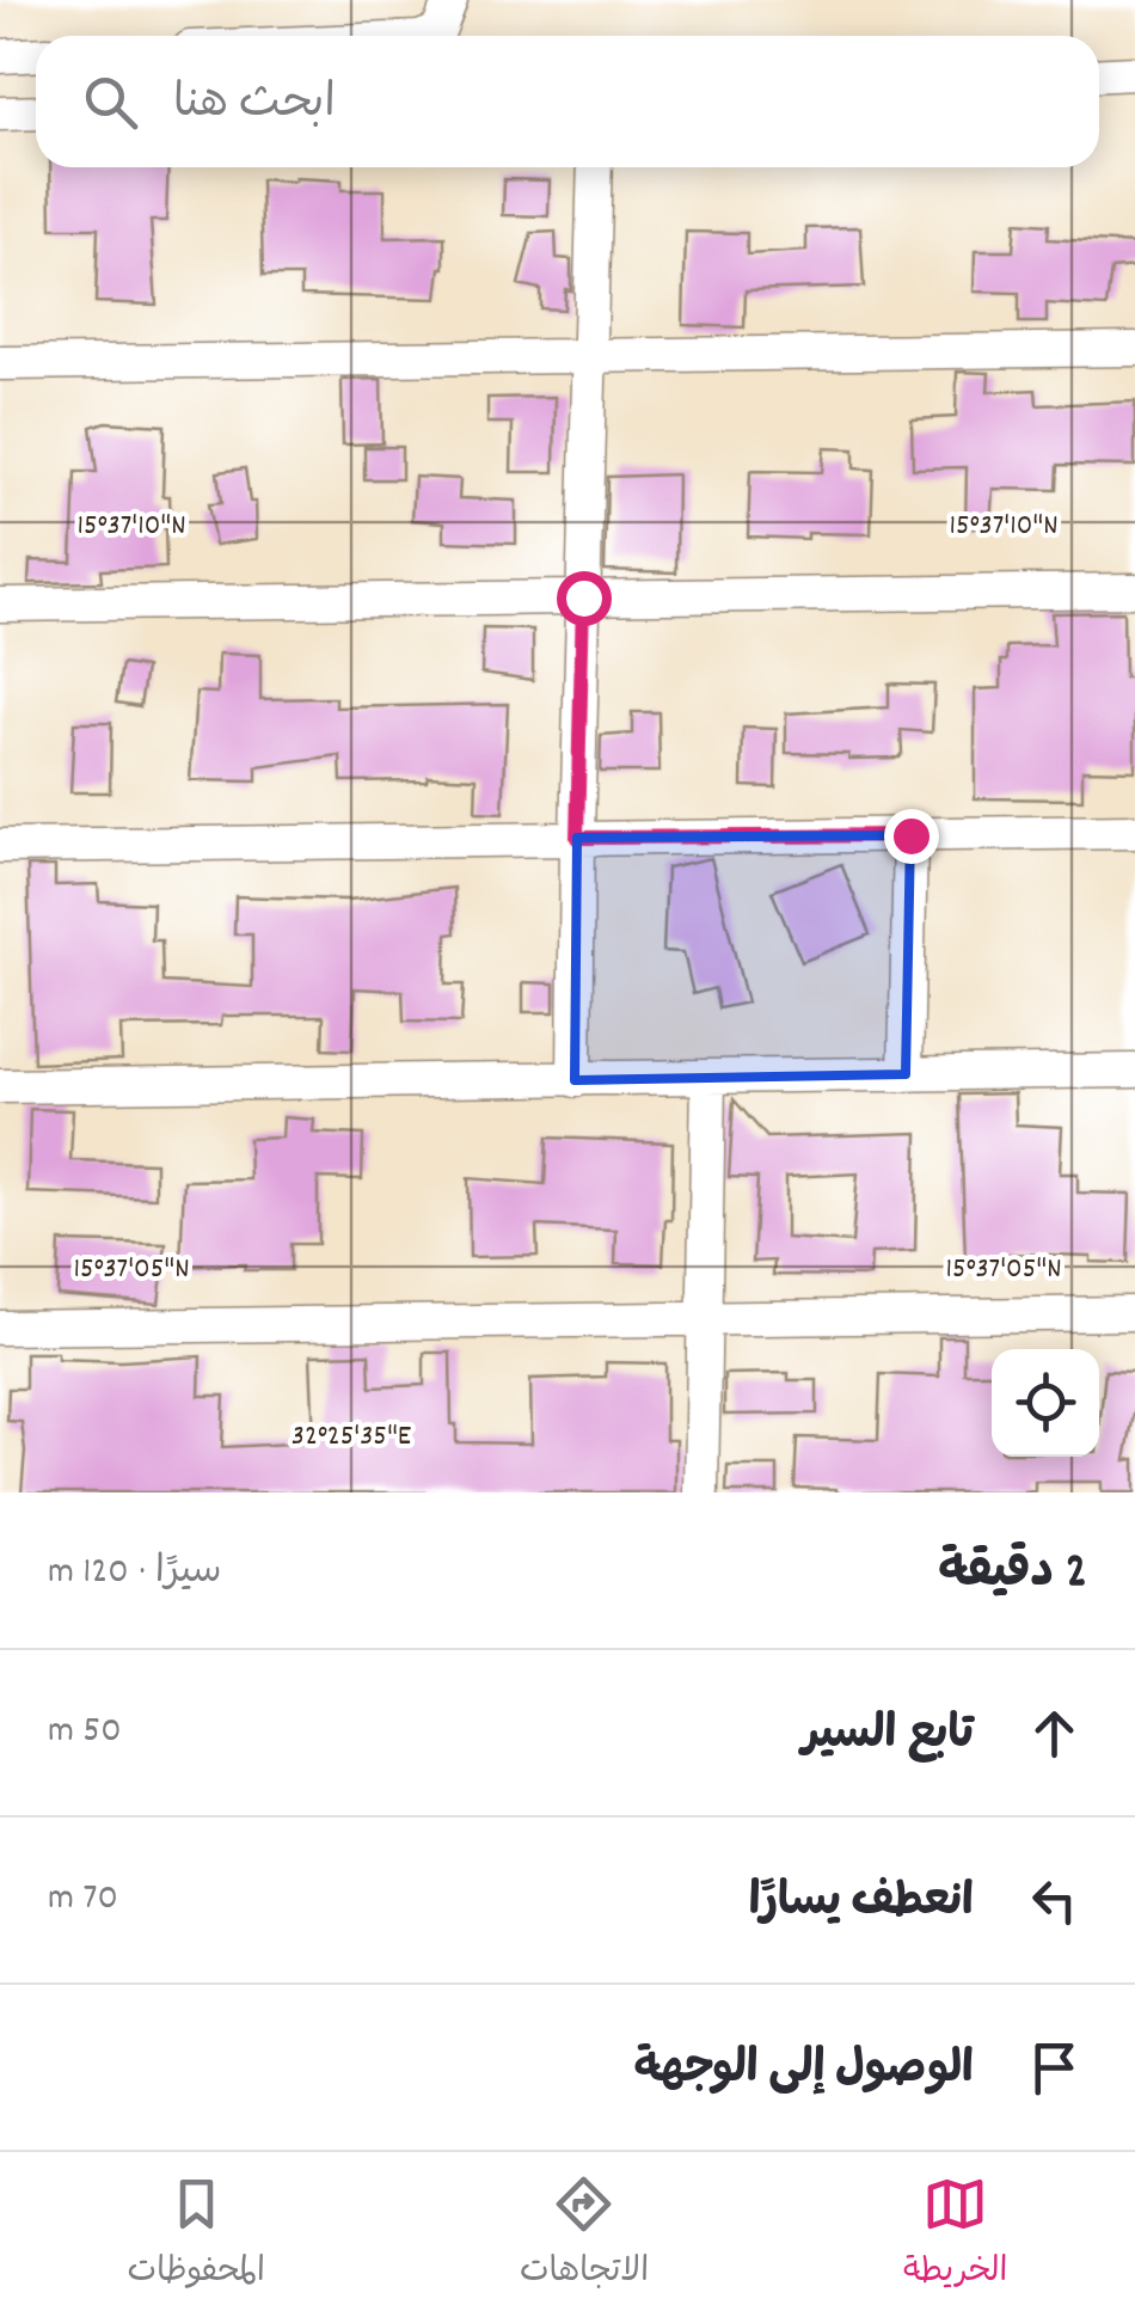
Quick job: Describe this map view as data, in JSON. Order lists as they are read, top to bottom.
{
  "page": {
    "search": "ابحث هنا",
    "heading": ["2 دقيقة", "سيرًا · 120 m"],
    "list": [
      ["تابع السير", "50 m"],
      ["انعطف يسارًا", "70 m"],
      "الوصول إلى الوجهة"
    ],
    "nav": ["الخريطة", "الاتجاهات", "المحفوظات"]
  },
  "coordinates": ["15°37'10\"N", "15°37'05\"N", "32°25'35\"E"]
}
